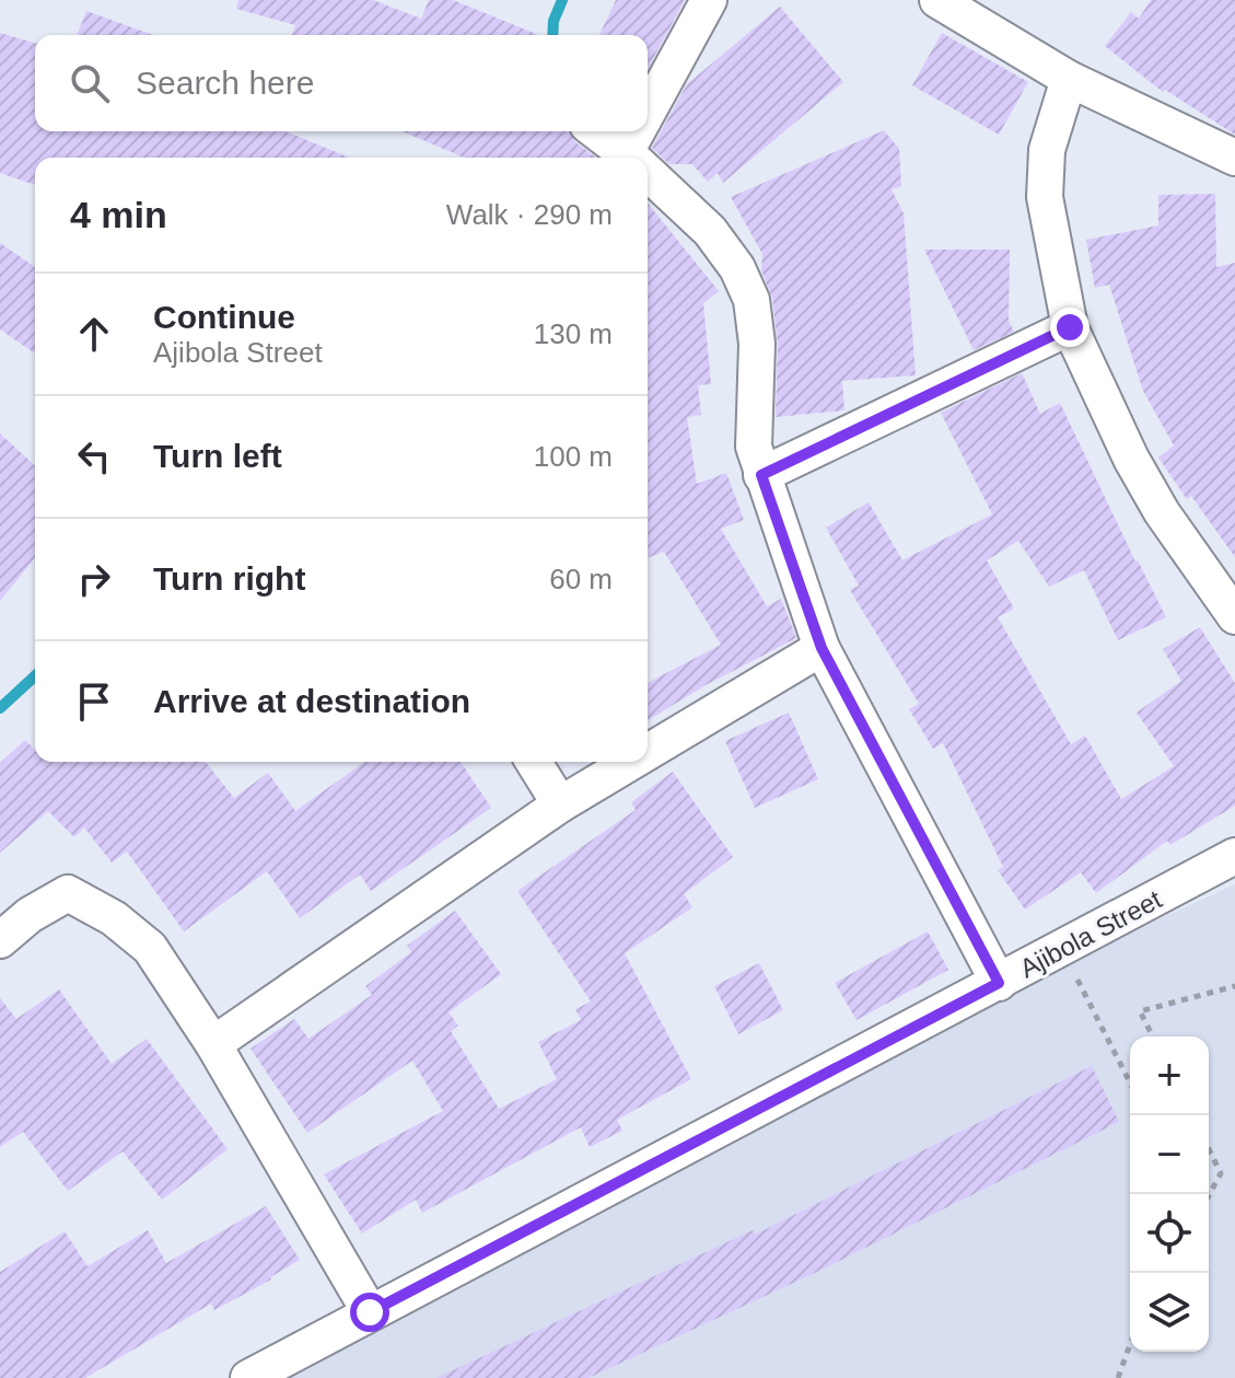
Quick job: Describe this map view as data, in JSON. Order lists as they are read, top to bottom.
{
  "streets": {
    "street": ["Ajibola Street"]
  },
  "page": {
    "search": "Search here",
    "heading": ["4 min", "Walk · 290 m"],
    "list": [
      ["Continue", "Ajibola Street", "130 m"],
      ["Turn left", "100 m"],
      ["Turn right", "60 m"],
      "Arrive at destination"
    ],
    "map_buttons": ["+", "−"]
  }
}
